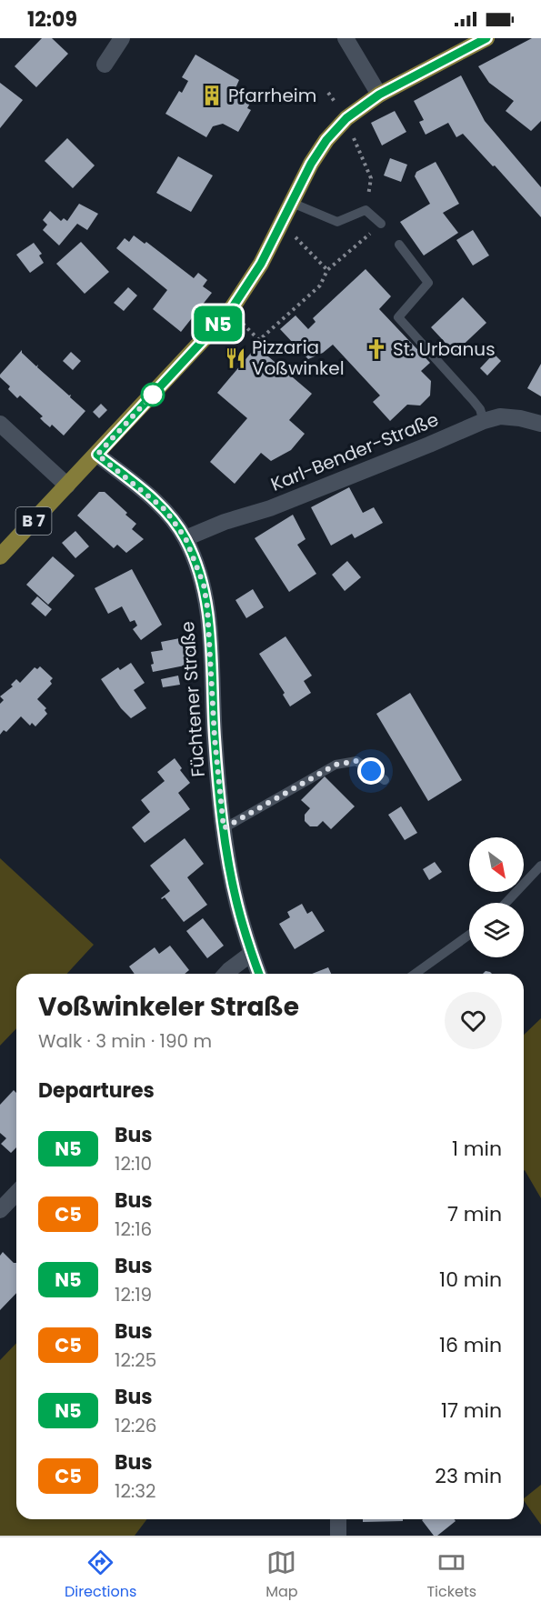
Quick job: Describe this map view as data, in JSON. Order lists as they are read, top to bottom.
{
  "streets": {
    "main road": ["B 7"],
    "street": ["Karl-Bender-Straße", "Füchtener Straße"]
  },
  "crossings": [
    ["Karl-Bender-Straße", "Füchtener Straße"],
    ["B 7", "Füchtener Straße"]
  ],
  "places": {
    "building": ["Pfarrheim"],
    "church": ["St. Urbanus"],
    "restaurant": ["Pizzaria Voßwinkel"]
  },
  "lines": ["bus line N5"],
  "north": "bottom right",
  "page": {
    "status": "12:09",
    "on_map": "N5",
    "heading": [
      ["Voßwinkeler Straße", "Walk · 3 min · 190 m"],
      "Departures"
    ],
    "list": [
      {
        "mark": "N5",
        "name": "Bus",
        "note": "12:10",
        "value": "1 min"
      },
      {
        "mark": "C5",
        "name": "Bus",
        "note": "12:16",
        "value": "7 min"
      },
      {
        "mark": "N5",
        "name": "Bus",
        "note": "12:19",
        "value": "10 min"
      },
      {
        "mark": "C5",
        "name": "Bus",
        "note": "12:25",
        "value": "16 min"
      },
      {
        "mark": "N5",
        "name": "Bus",
        "note": "12:26",
        "value": "17 min"
      },
      {
        "mark": "C5",
        "name": "Bus",
        "note": "12:32",
        "value": "23 min"
      }
    ],
    "tabs": ["Directions", "Map", "Tickets"]
  }
}
